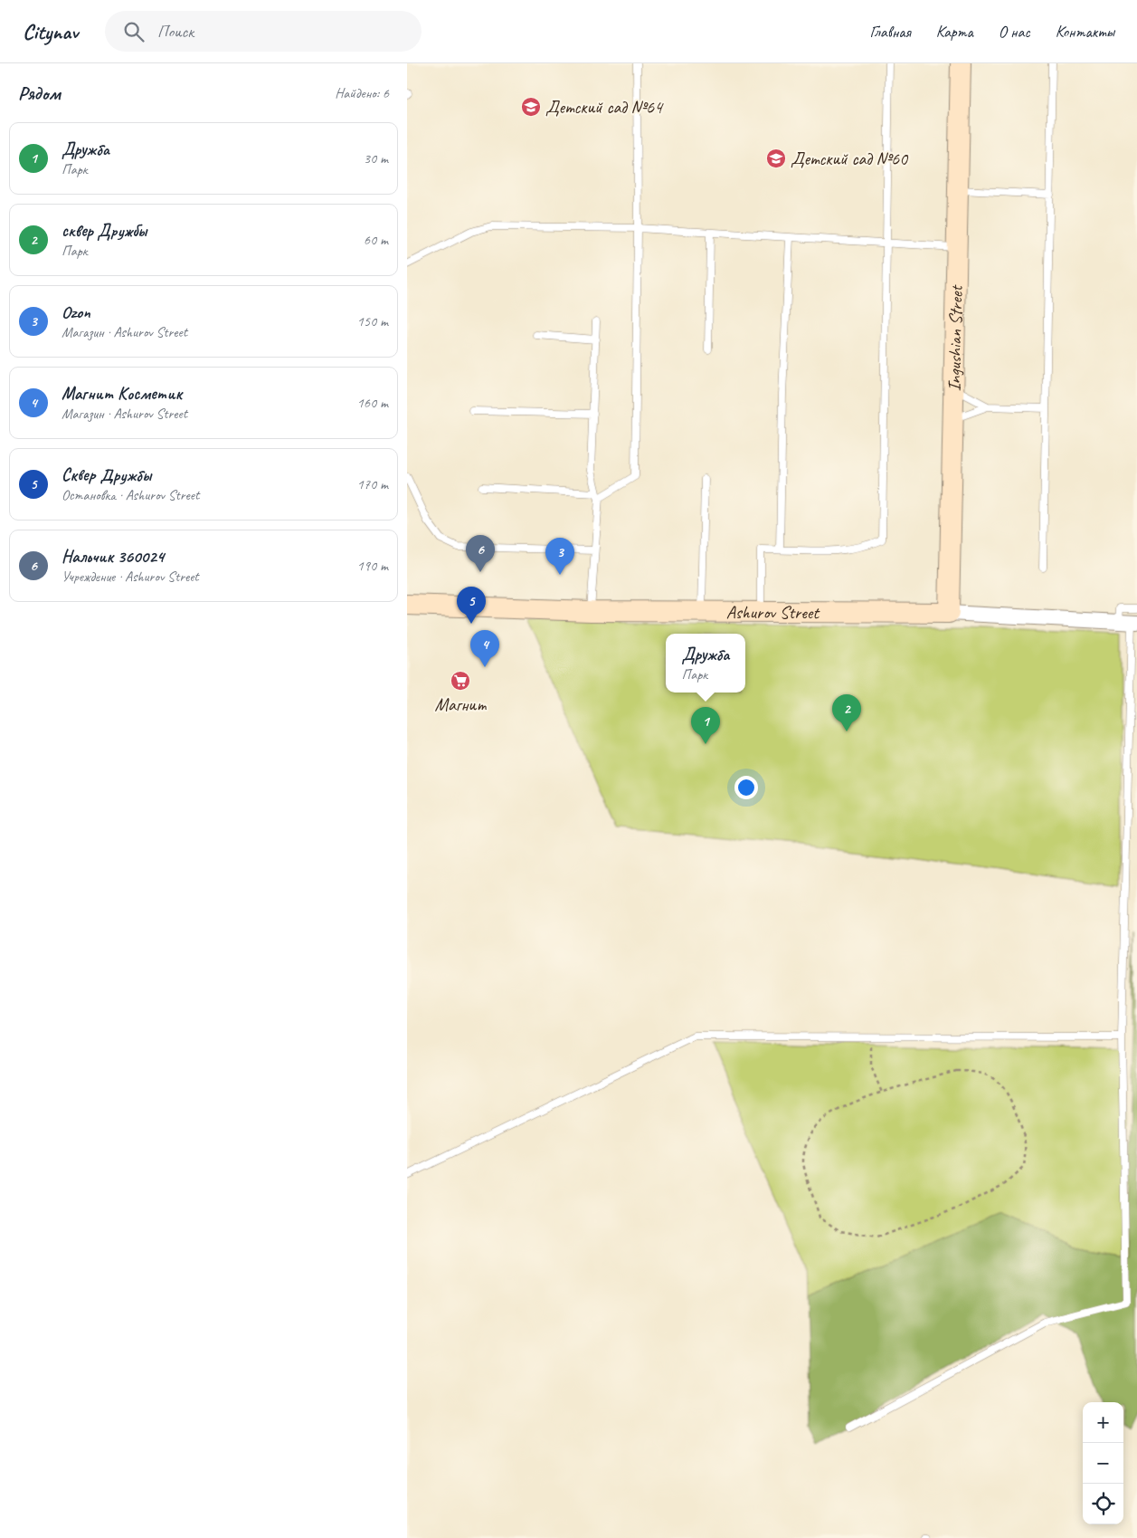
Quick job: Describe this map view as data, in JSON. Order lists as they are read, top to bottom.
{
  "streets": {
    "street": ["Ingushian Street", "Ashurov Street"]
  },
  "crossings": [
    ["Ingushian Street", "Ashurov Street"]
  ],
  "places": {
    "school or university": ["Детский сад №64", "Детский сад №60"],
    "supermarket": ["Магнит"]
  },
  "page": {
    "header": "Citynav",
    "search": "Поиск",
    "nav": [
      "Главная",
      "Карта",
      "О нас",
      "Контакты"
    ],
    "heading": ["Рядом", "Найдено: 6"],
    "list": [
      {
        "mark": "1",
        "name": "Дружба",
        "note": "Парк",
        "value": "30 m"
      },
      {
        "mark": "2",
        "name": "сквер Дружбы",
        "note": "Парк",
        "value": "60 m"
      },
      {
        "mark": "3",
        "name": "Ozon",
        "note": "Магазин · Ashurov Street",
        "value": "150 m"
      },
      {
        "mark": "4",
        "name": "Магнит Косметик",
        "note": "Магазин · Ashurov Street",
        "value": "160 m"
      },
      {
        "mark": "5",
        "name": "Сквер Дружбы",
        "note": "Остановка · Ashurov Street",
        "value": "170 m"
      },
      {
        "mark": "6",
        "name": "Нальчик 360024",
        "note": "Учреждение · Ashurov Street",
        "value": "190 m"
      }
    ],
    "pins": [
      "6",
      "3",
      "5",
      "4",
      "2",
      "1"
    ],
    "popup": ["Дружба", "Парк"],
    "map_buttons": ["+", "−"]
  }
}
